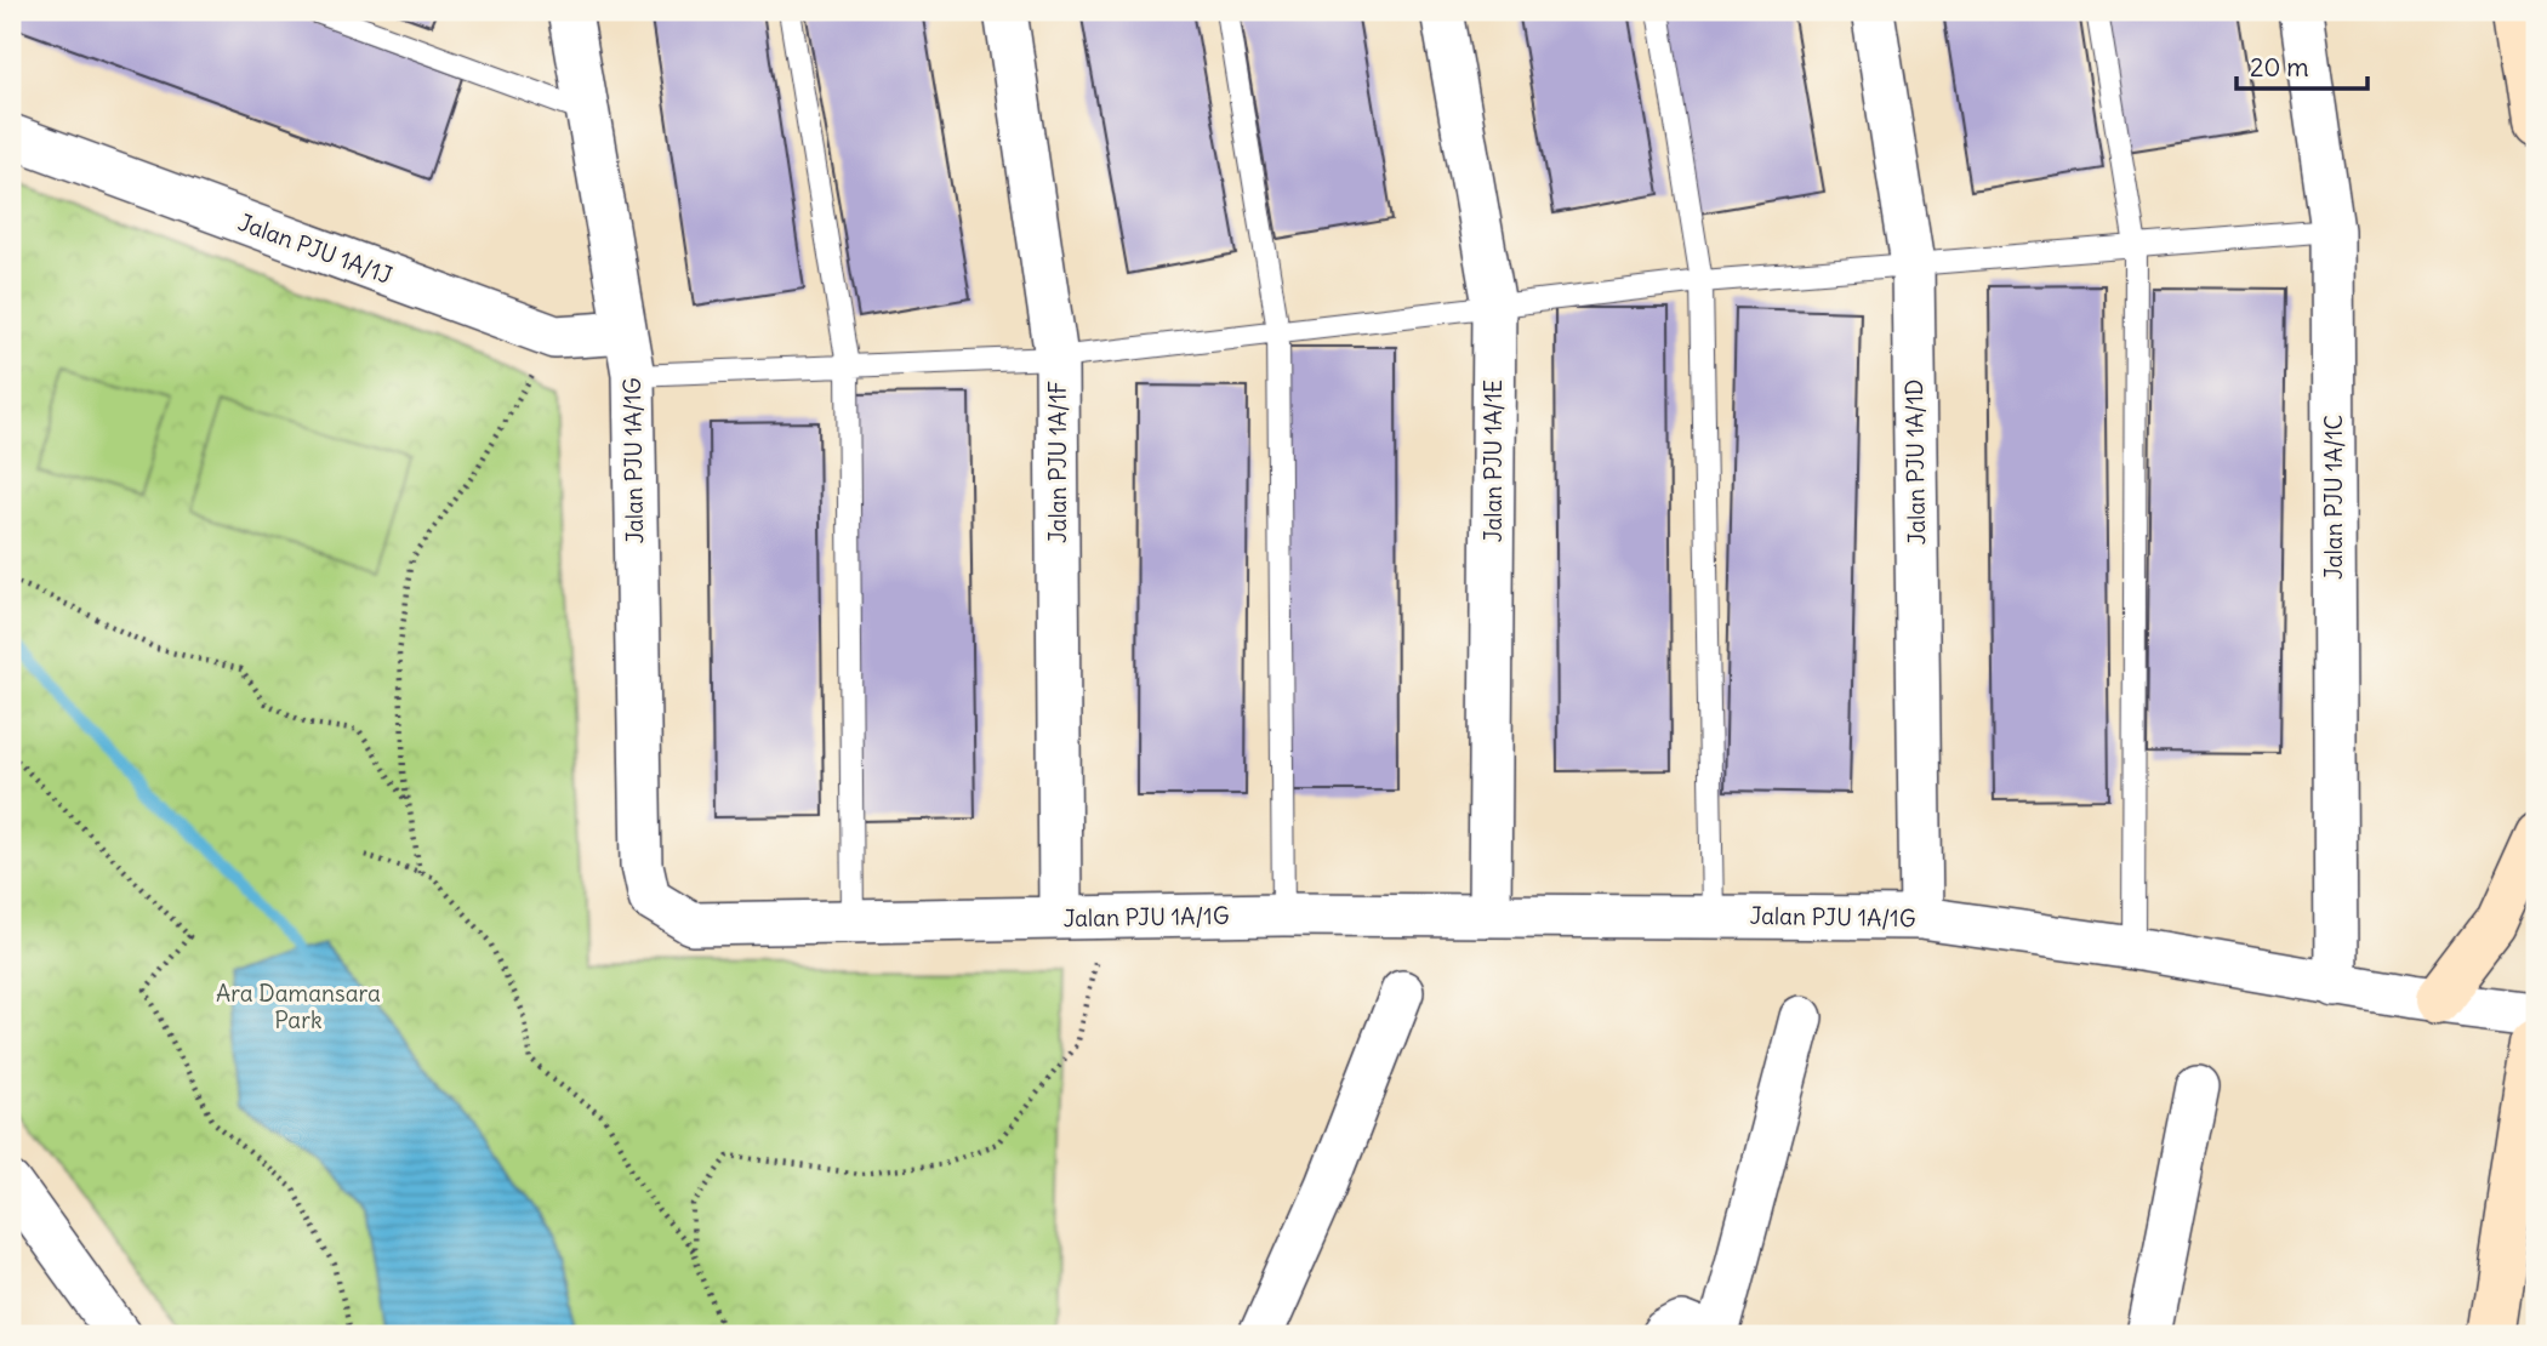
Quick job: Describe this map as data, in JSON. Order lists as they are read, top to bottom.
{
  "streets": {
    "street": [
      "Jalan PJU 1A/1J",
      "Jalan PJU 1A/1G",
      "Jalan PJU 1A/1E",
      "Jalan PJU 1A/1F",
      "Jalan PJU 1A/1D",
      "Jalan PJU 1A/1C"
    ]
  },
  "crossings": [
    ["Jalan PJU 1A/1J", "Jalan PJU 1A/1G"],
    ["Jalan PJU 1A/1G", "Jalan PJU 1A/1E"],
    ["Jalan PJU 1A/1G", "Jalan PJU 1A/1F"],
    ["Jalan PJU 1A/1G", "Jalan PJU 1A/1D"],
    ["Jalan PJU 1A/1G", "Jalan PJU 1A/1C"]
  ],
  "parks": ["Ara Damansara Park"],
  "scale_bar": "20 m"
}
